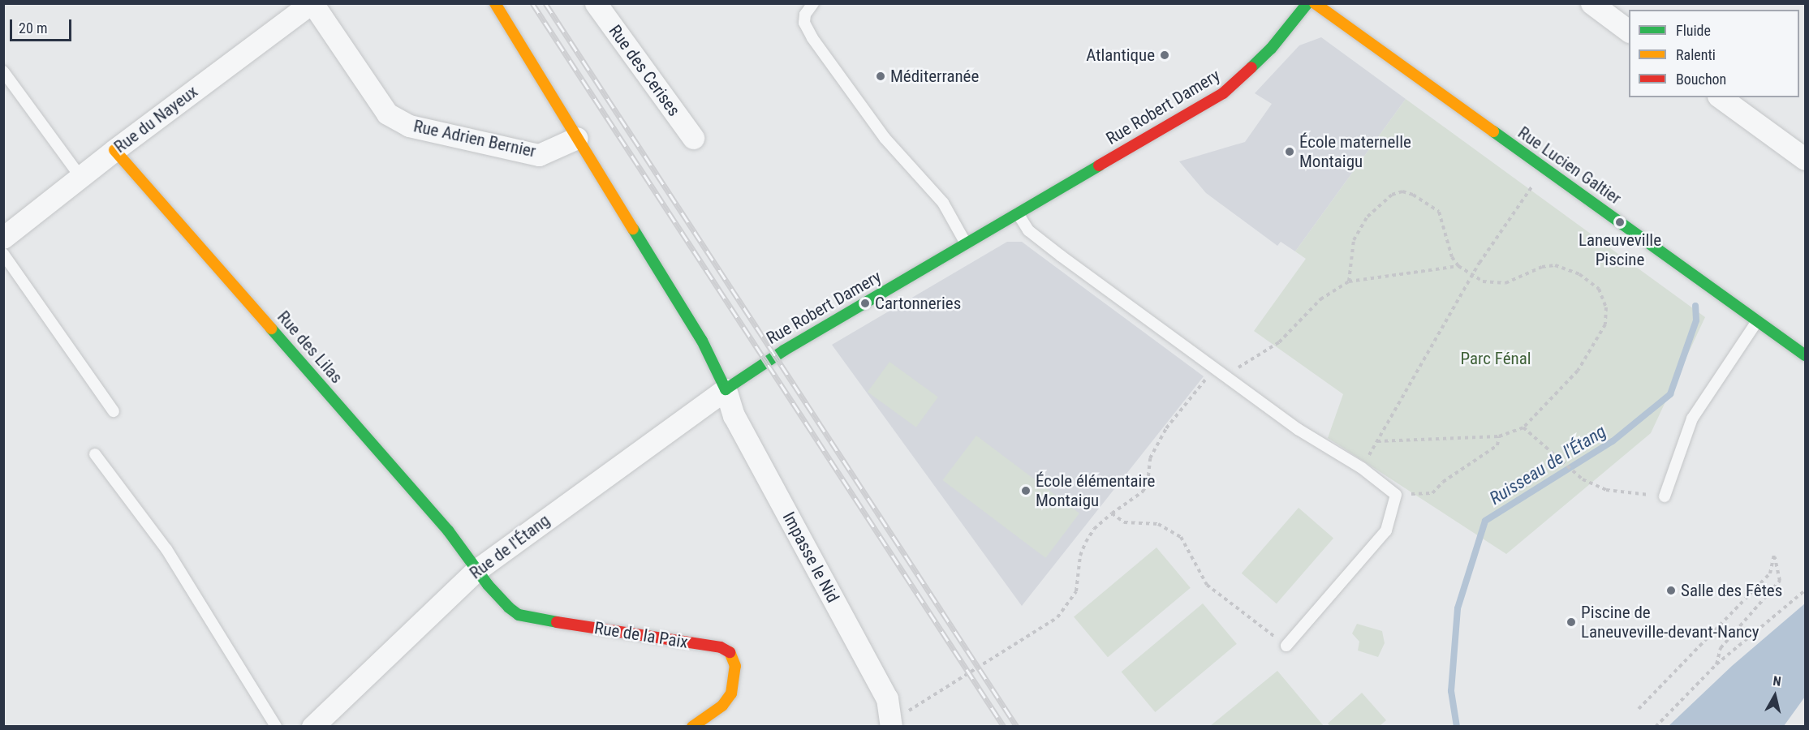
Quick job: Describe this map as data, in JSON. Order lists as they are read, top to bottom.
{
  "streets": {
    "street": [
      "Rue des Cerises",
      "Rue Robert Damery",
      "Rue du Nayeux",
      "Rue Adrien Bernier",
      "Rue Lucien Galtier",
      "Rue des Lilas",
      "Rue de l'Étang",
      "Impasse le Nid",
      "Rue de la Paix"
    ]
  },
  "crossings": [
    ["Rue Robert Damery", "Rue de l'Étang"],
    ["Rue Robert Damery", "Impasse le Nid"],
    ["Rue du Nayeux", "Rue Adrien Bernier"],
    ["Rue du Nayeux", "Rue des Lilas"],
    ["Rue des Lilas", "Rue de l'Étang"],
    ["Rue des Lilas", "Rue de la Paix"],
    ["Rue de l'Étang", "Impasse le Nid"],
    ["Rue de l'Étang", "Rue de la Paix"]
  ],
  "water": ["Ruisseau de l'Étang"],
  "parks": ["Parc Fénal"],
  "places": [
    "Atlantique",
    "Méditerranée",
    "École maternelle Montaigu",
    "Laneuveville Piscine",
    "Cartonneries",
    "École élémentaire Montaigu",
    "Salle des Fêtes",
    "Piscine de Laneuveville-devant-Nancy"
  ],
  "legend": ["Fluide", "Ralenti", "Bouchon"],
  "scale_bar": "20 m",
  "north": "top"
}
